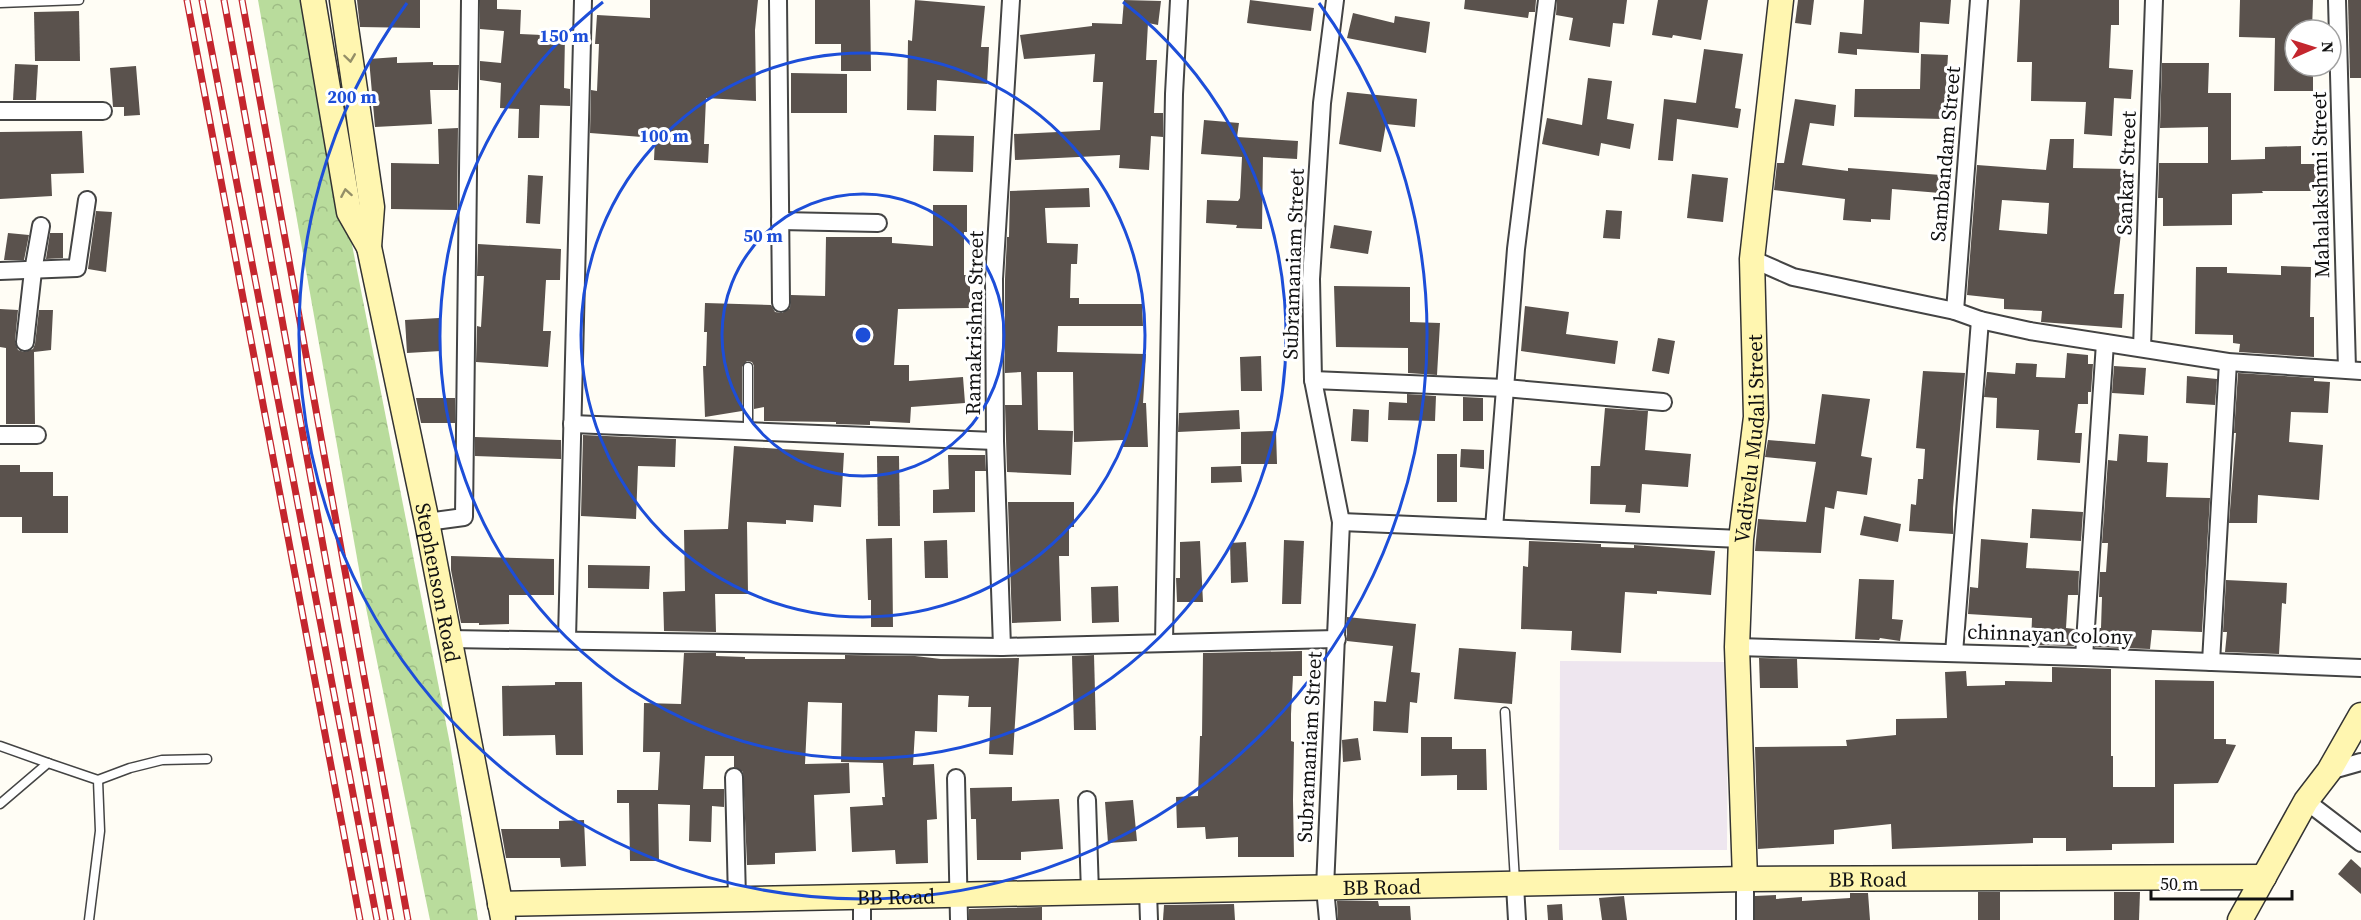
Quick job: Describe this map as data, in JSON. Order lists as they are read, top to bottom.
{
  "streets": {
    "street": [
      "Sambandam Street",
      "Sankar Street",
      "Mahalakshmi Street",
      "Subramaniam Street",
      "Ramakrishna Street",
      "Vadivelu Mudali Street",
      "Stephenson Road",
      "chinnayan colony",
      "BB Road"
    ]
  },
  "crossings": [
    ["Subramaniam Street", "BB Road"],
    ["Vadivelu Mudali Street", "chinnayan colony"],
    ["Vadivelu Mudali Street", "BB Road"],
    ["Stephenson Road", "BB Road"]
  ],
  "scale_bar": "50 m",
  "north": "right",
  "rings": [
    "150 m",
    "200 m",
    "100 m",
    "50 m"
  ]
}
